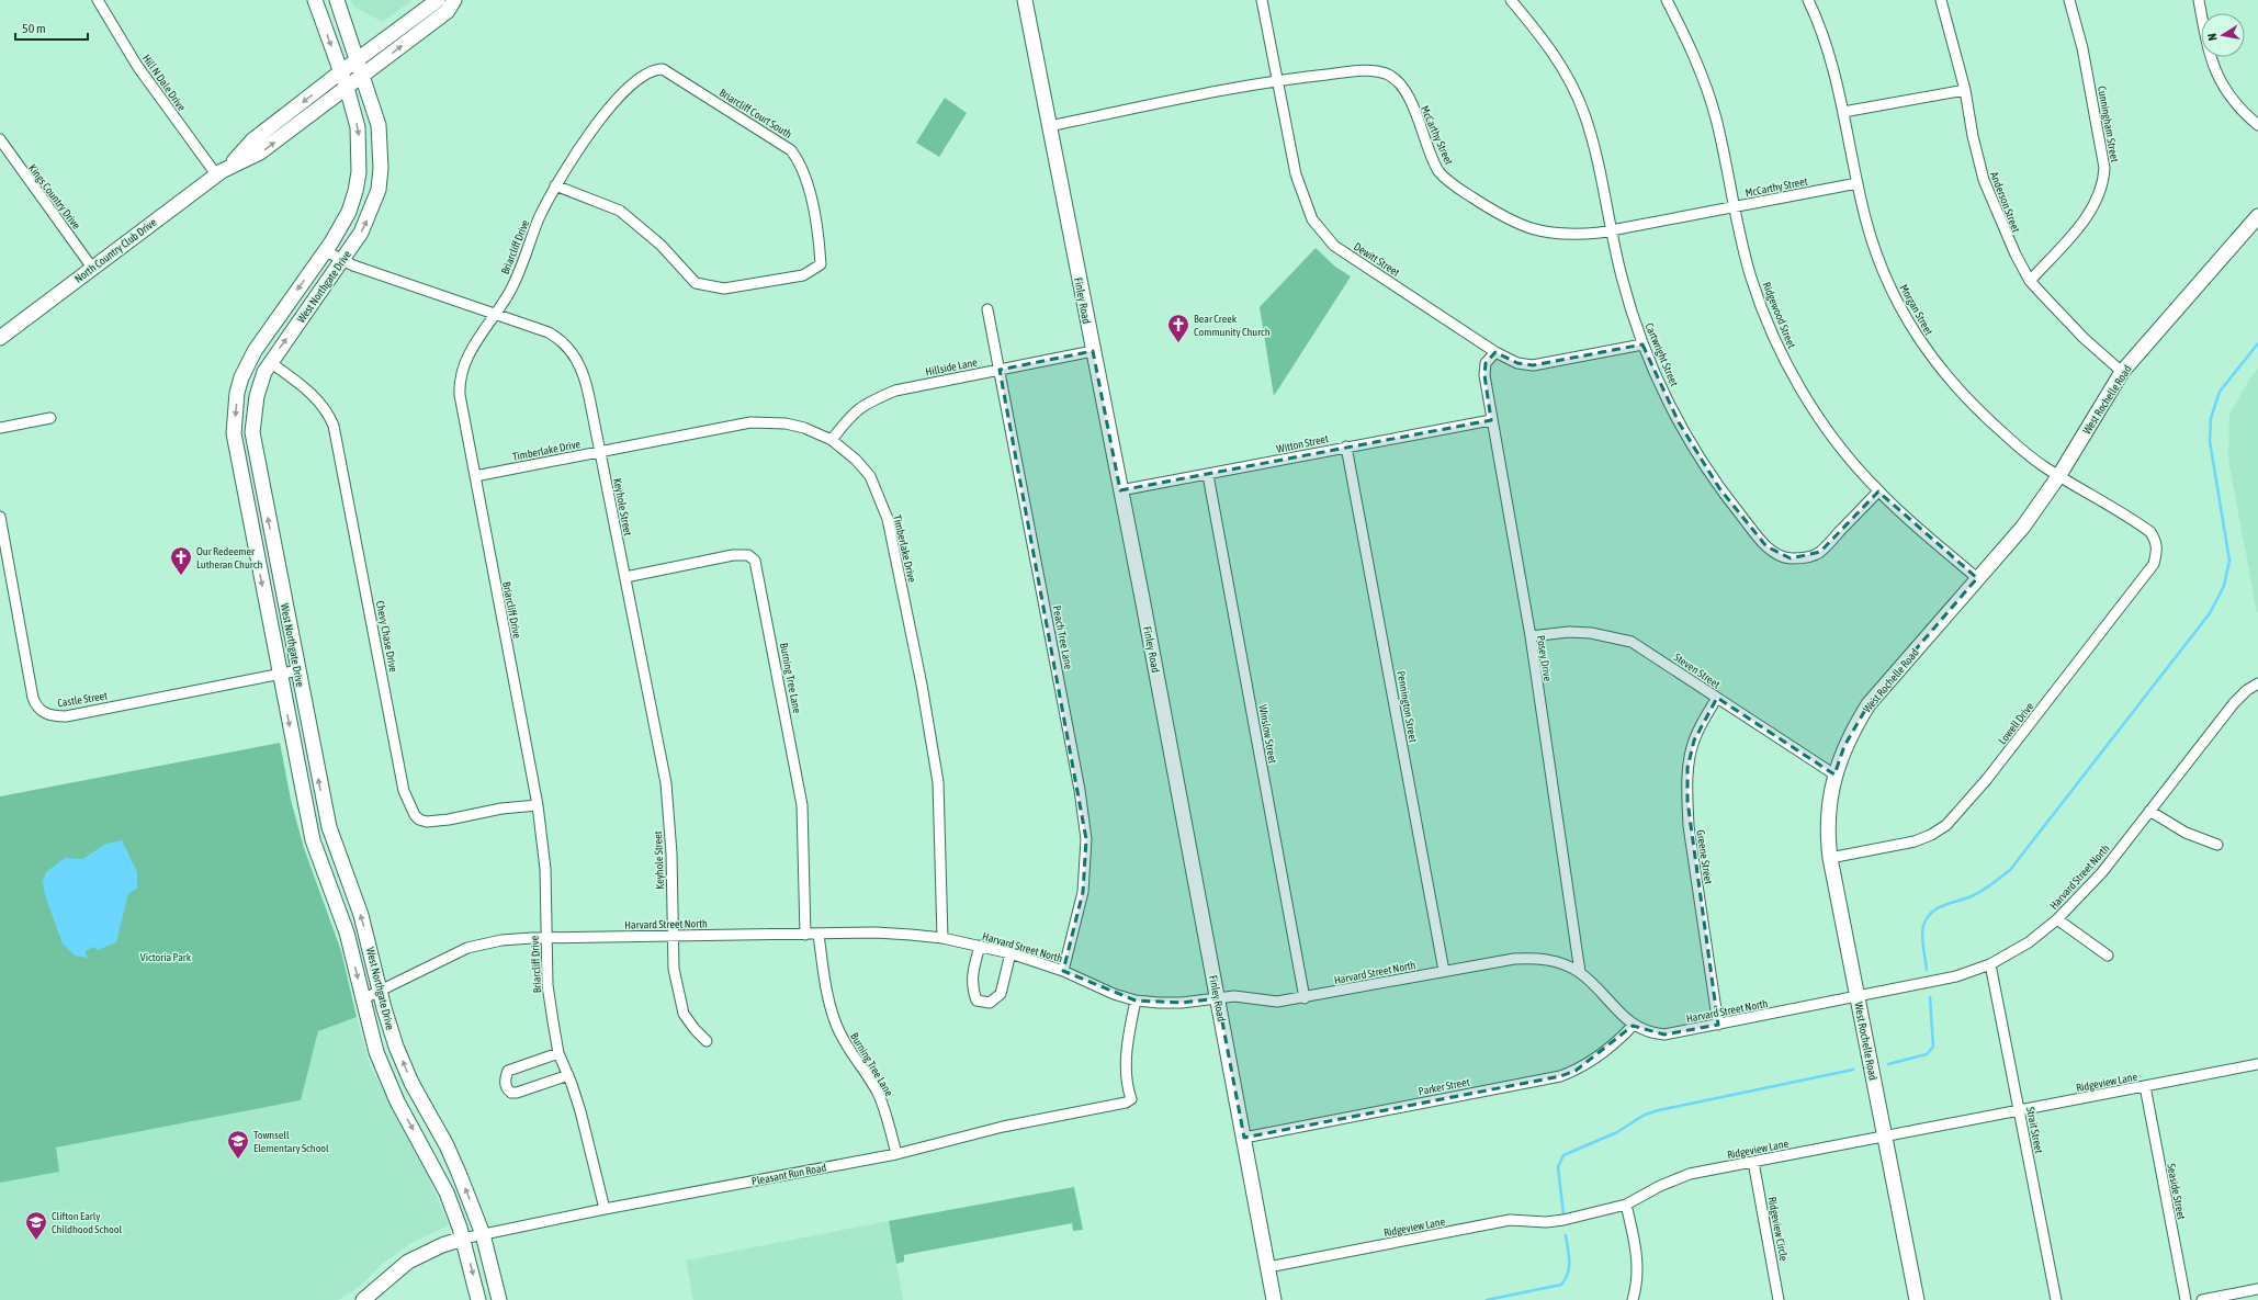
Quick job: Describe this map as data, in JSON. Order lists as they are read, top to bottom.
{
  "streets": {
    "street": [
      "Hill N Dale Drive",
      "Briarcliff Court South",
      "Cunningham Street",
      "McCarthy Street",
      "Kings Country Drive",
      "Anderson Street",
      "Briarcliff Drive",
      "North Country Club Drive",
      "Dewitt Street",
      "West Northgate Drive",
      "Finley Road",
      "Morgan Street",
      "Ridgewood Street",
      "Cartwright Street",
      "Hillside Lane",
      "West Rochelle Road",
      "Witton Street",
      "Timberlake Drive",
      "Keyhole Street",
      "Chevy Chase Drive",
      "Peach Tree Lane",
      "Posey Drive",
      "Steven Street",
      "Burning Tree Lane",
      "Castle Street",
      "Pennington Street",
      "Lowell Drive",
      "Winslow Street",
      "Greene Street",
      "Harvard Street North",
      "Ridgeview Lane",
      "Parker Street",
      "Strait Street",
      "Pleasant Run Road",
      "Seaside Street",
      "Ridgeview Circle"
    ]
  },
  "crossings": [
    ["Hill N Dale Drive", "North Country Club Drive"],
    ["Briarcliff Court South", "Briarcliff Drive"],
    ["Cunningham Street", "Anderson Street"],
    ["McCarthy Street", "Dewitt Street"],
    ["McCarthy Street", "Finley Road"],
    ["McCarthy Street", "Morgan Street"],
    ["McCarthy Street", "Ridgewood Street"],
    ["McCarthy Street", "Cartwright Street"],
    ["Kings Country Drive", "North Country Club Drive"],
    ["Anderson Street", "West Rochelle Road"],
    ["Briarcliff Drive", "Timberlake Drive"],
    ["Briarcliff Drive", "Keyhole Street"],
    ["Briarcliff Drive", "Chevy Chase Drive"],
    ["Briarcliff Drive", "Harvard Street North"],
    ["Briarcliff Drive", "Pleasant Run Road"],
    ["North Country Club Drive", "West Northgate Drive"],
    ["Dewitt Street", "Cartwright Street"],
    ["Dewitt Street", "Posey Drive"],
    ["West Northgate Drive", "Keyhole Street"],
    ["West Northgate Drive", "Chevy Chase Drive"],
    ["West Northgate Drive", "Castle Street"],
    ["West Northgate Drive", "Harvard Street North"],
    ["West Northgate Drive", "Pleasant Run Road"],
    ["Finley Road", "Hillside Lane"],
    ["Finley Road", "Witton Street"],
    ["Finley Road", "Harvard Street North"],
    ["Finley Road", "Ridgeview Lane"],
    ["Finley Road", "Parker Street"],
    ["Morgan Street", "West Rochelle Road"],
    ["Morgan Street", "Lowell Drive"],
    ["Ridgewood Street", "Cartwright Street"],
    ["Ridgewood Street", "West Rochelle Road"],
    ["Hillside Lane", "Timberlake Drive"],
    ["Hillside Lane", "Peach Tree Lane"],
    ["West Rochelle Road", "Steven Street"],
    ["West Rochelle Road", "Lowell Drive"],
    ["West Rochelle Road", "Harvard Street North"],
    ["West Rochelle Road", "Ridgeview Lane"],
    ["Witton Street", "Posey Drive"],
    ["Witton Street", "Pennington Street"],
    ["Witton Street", "Winslow Street"],
    ["Timberlake Drive", "Keyhole Street"],
    ["Timberlake Drive", "Harvard Street North"],
    ["Keyhole Street", "Burning Tree Lane"],
    ["Keyhole Street", "Harvard Street North"],
    ["Peach Tree Lane", "Harvard Street North"],
    ["Posey Drive", "Steven Street"],
    ["Posey Drive", "Harvard Street North"],
    ["Steven Street", "Greene Street"],
    ["Burning Tree Lane", "Harvard Street North"],
    ["Burning Tree Lane", "Pleasant Run Road"],
    ["Pennington Street", "Harvard Street North"],
    ["Winslow Street", "Harvard Street North"],
    ["Greene Street", "Harvard Street North"],
    ["Harvard Street North", "Parker Street"],
    ["Harvard Street North", "Strait Street"],
    ["Harvard Street North", "Pleasant Run Road"],
    ["Ridgeview Lane", "Strait Street"],
    ["Ridgeview Lane", "Seaside Street"],
    ["Ridgeview Lane", "Ridgeview Circle"]
  ],
  "parks": ["Victoria Park"],
  "places": {
    "church": ["Bear Creek Community Church", "Our Redeemer Lutheran Church"],
    "school or university": ["Townsell Elementary School", "Clifton Early Childhood School"]
  },
  "scale_bar": "50 m",
  "north": "left"
}
